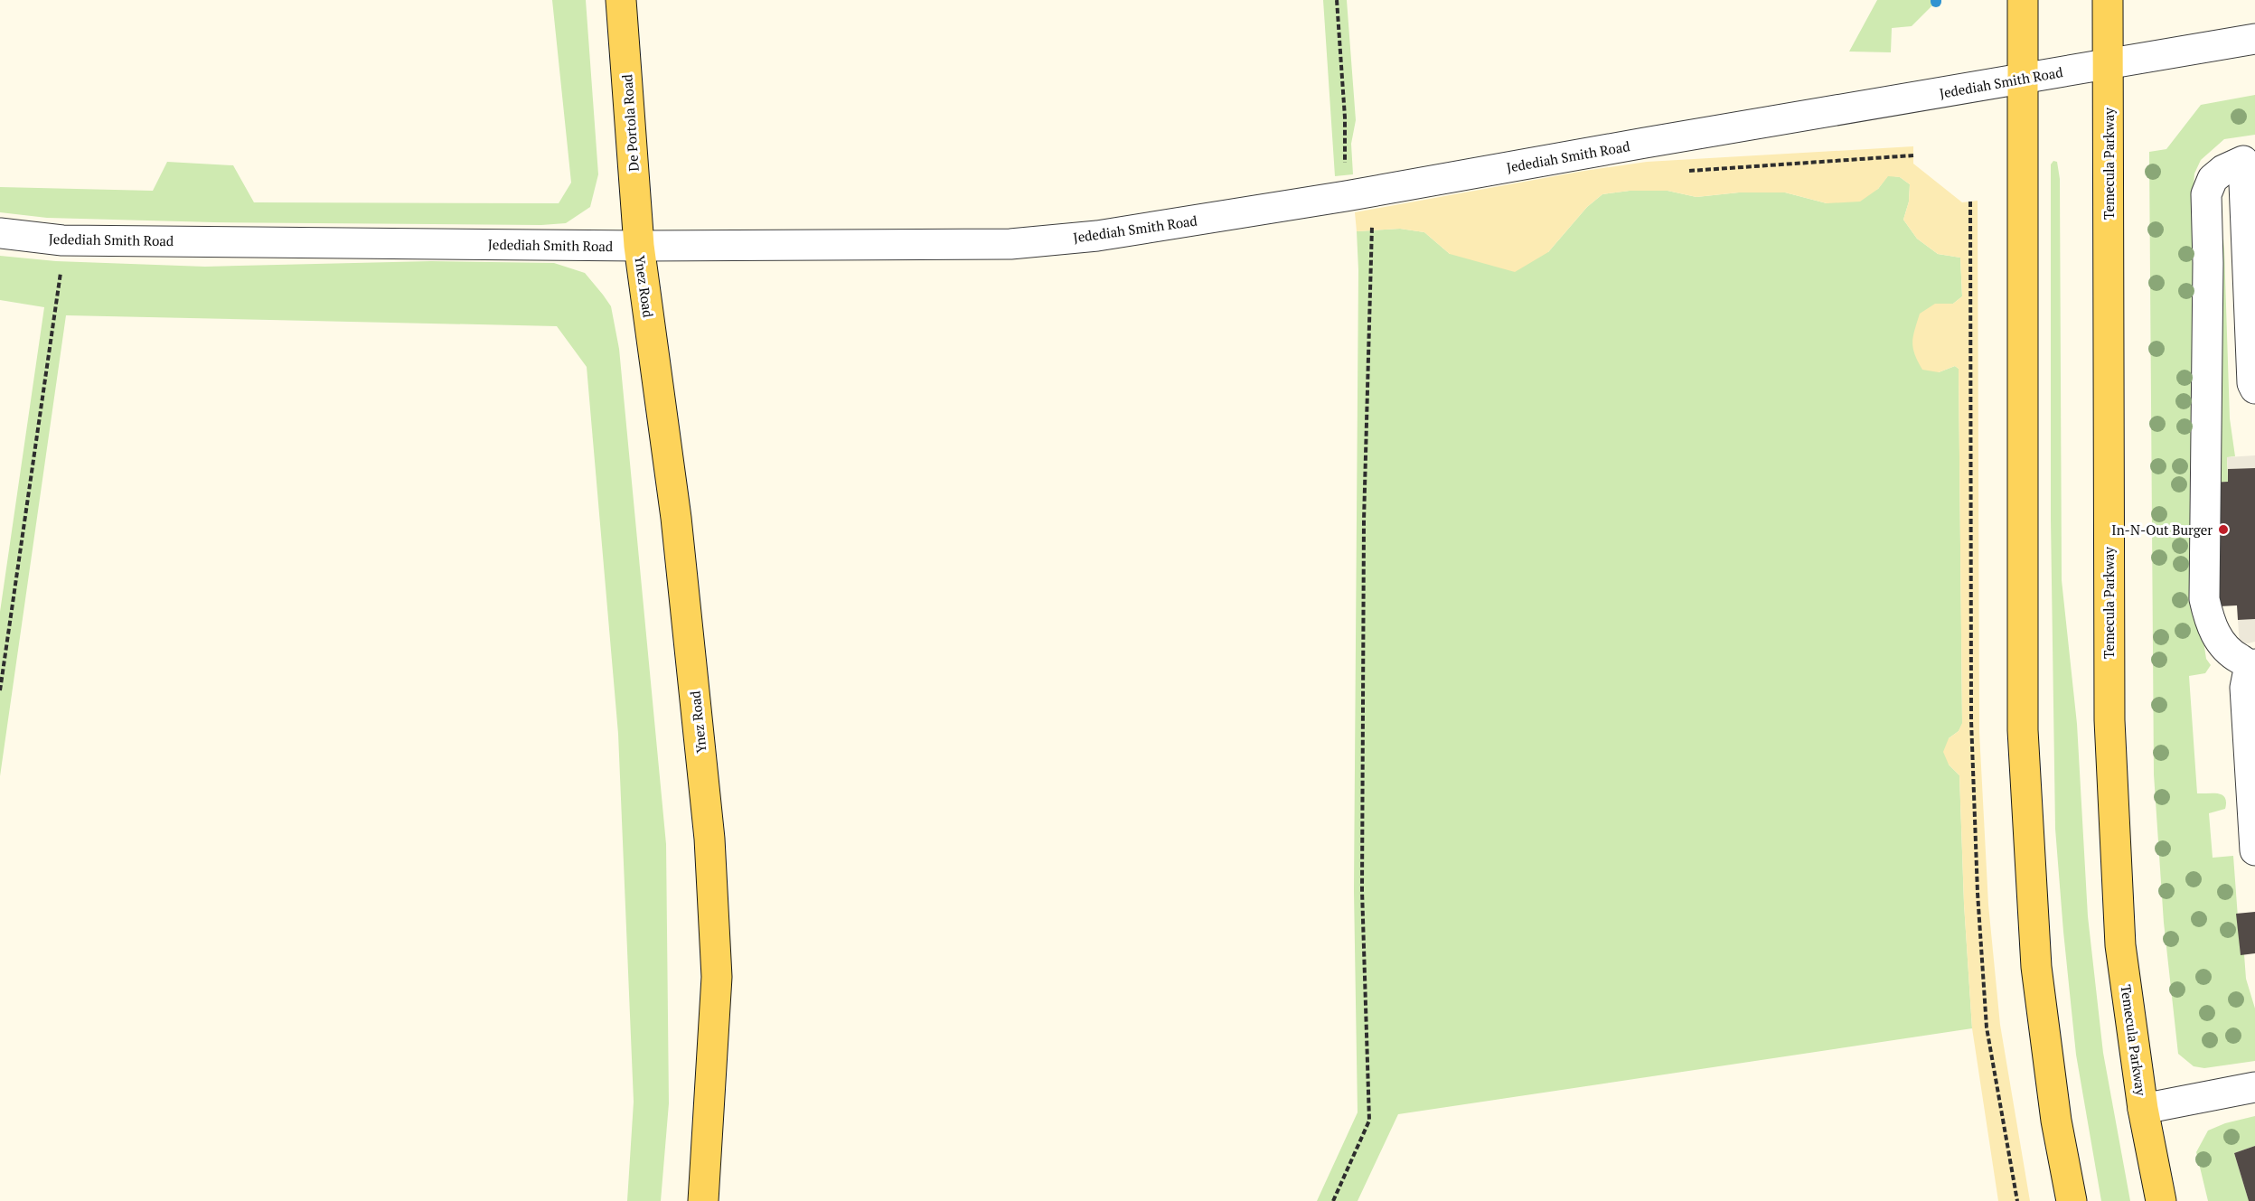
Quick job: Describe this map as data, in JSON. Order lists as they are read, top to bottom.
{
  "streets": {
    "main road": ["De Portola Road", "Temecula Parkway", "Ynez Road"],
    "street": ["Jedediah Smith Road"]
  },
  "crossings": [
    ["Jedediah Smith Road", "De Portola Road"],
    ["Jedediah Smith Road", "Temecula Parkway"],
    ["Jedediah Smith Road", "Ynez Road"],
    ["De Portola Road", "Ynez Road"]
  ],
  "places": ["In-N-Out Burger"]
}
